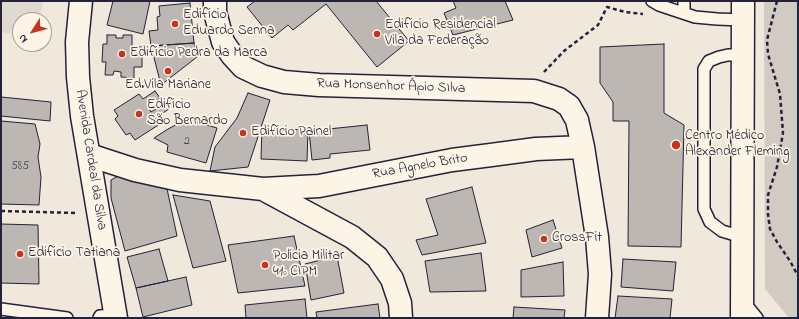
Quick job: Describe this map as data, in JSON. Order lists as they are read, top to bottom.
{
  "streets": {
    "street": ["Rua Monsenhor Ápio SIlva", "Avenida Cardeal da Silva", "Rua Agnelo Brito"]
  },
  "crossings": [
    ["Rua Monsenhor Ápio SIlva", "Rua Agnelo Brito"],
    ["Avenida Cardeal da Silva", "Rua Agnelo Brito"]
  ],
  "places": [
    "Edifício Eduardo Senna",
    "Edifício Residencial Vila da Federação",
    "Edifício Pedra da Marca",
    "Ed.Vila Mariane",
    "Edifício São Bernardo",
    "Edifício Painel",
    "Centro Médico Alexander Fleming",
    "CrossFit",
    "Edifício Tatiana",
    "Polícia Militar 41º CIPM"
  ],
  "house_numbers": ["2", "585"],
  "north": "bottom left"
}
